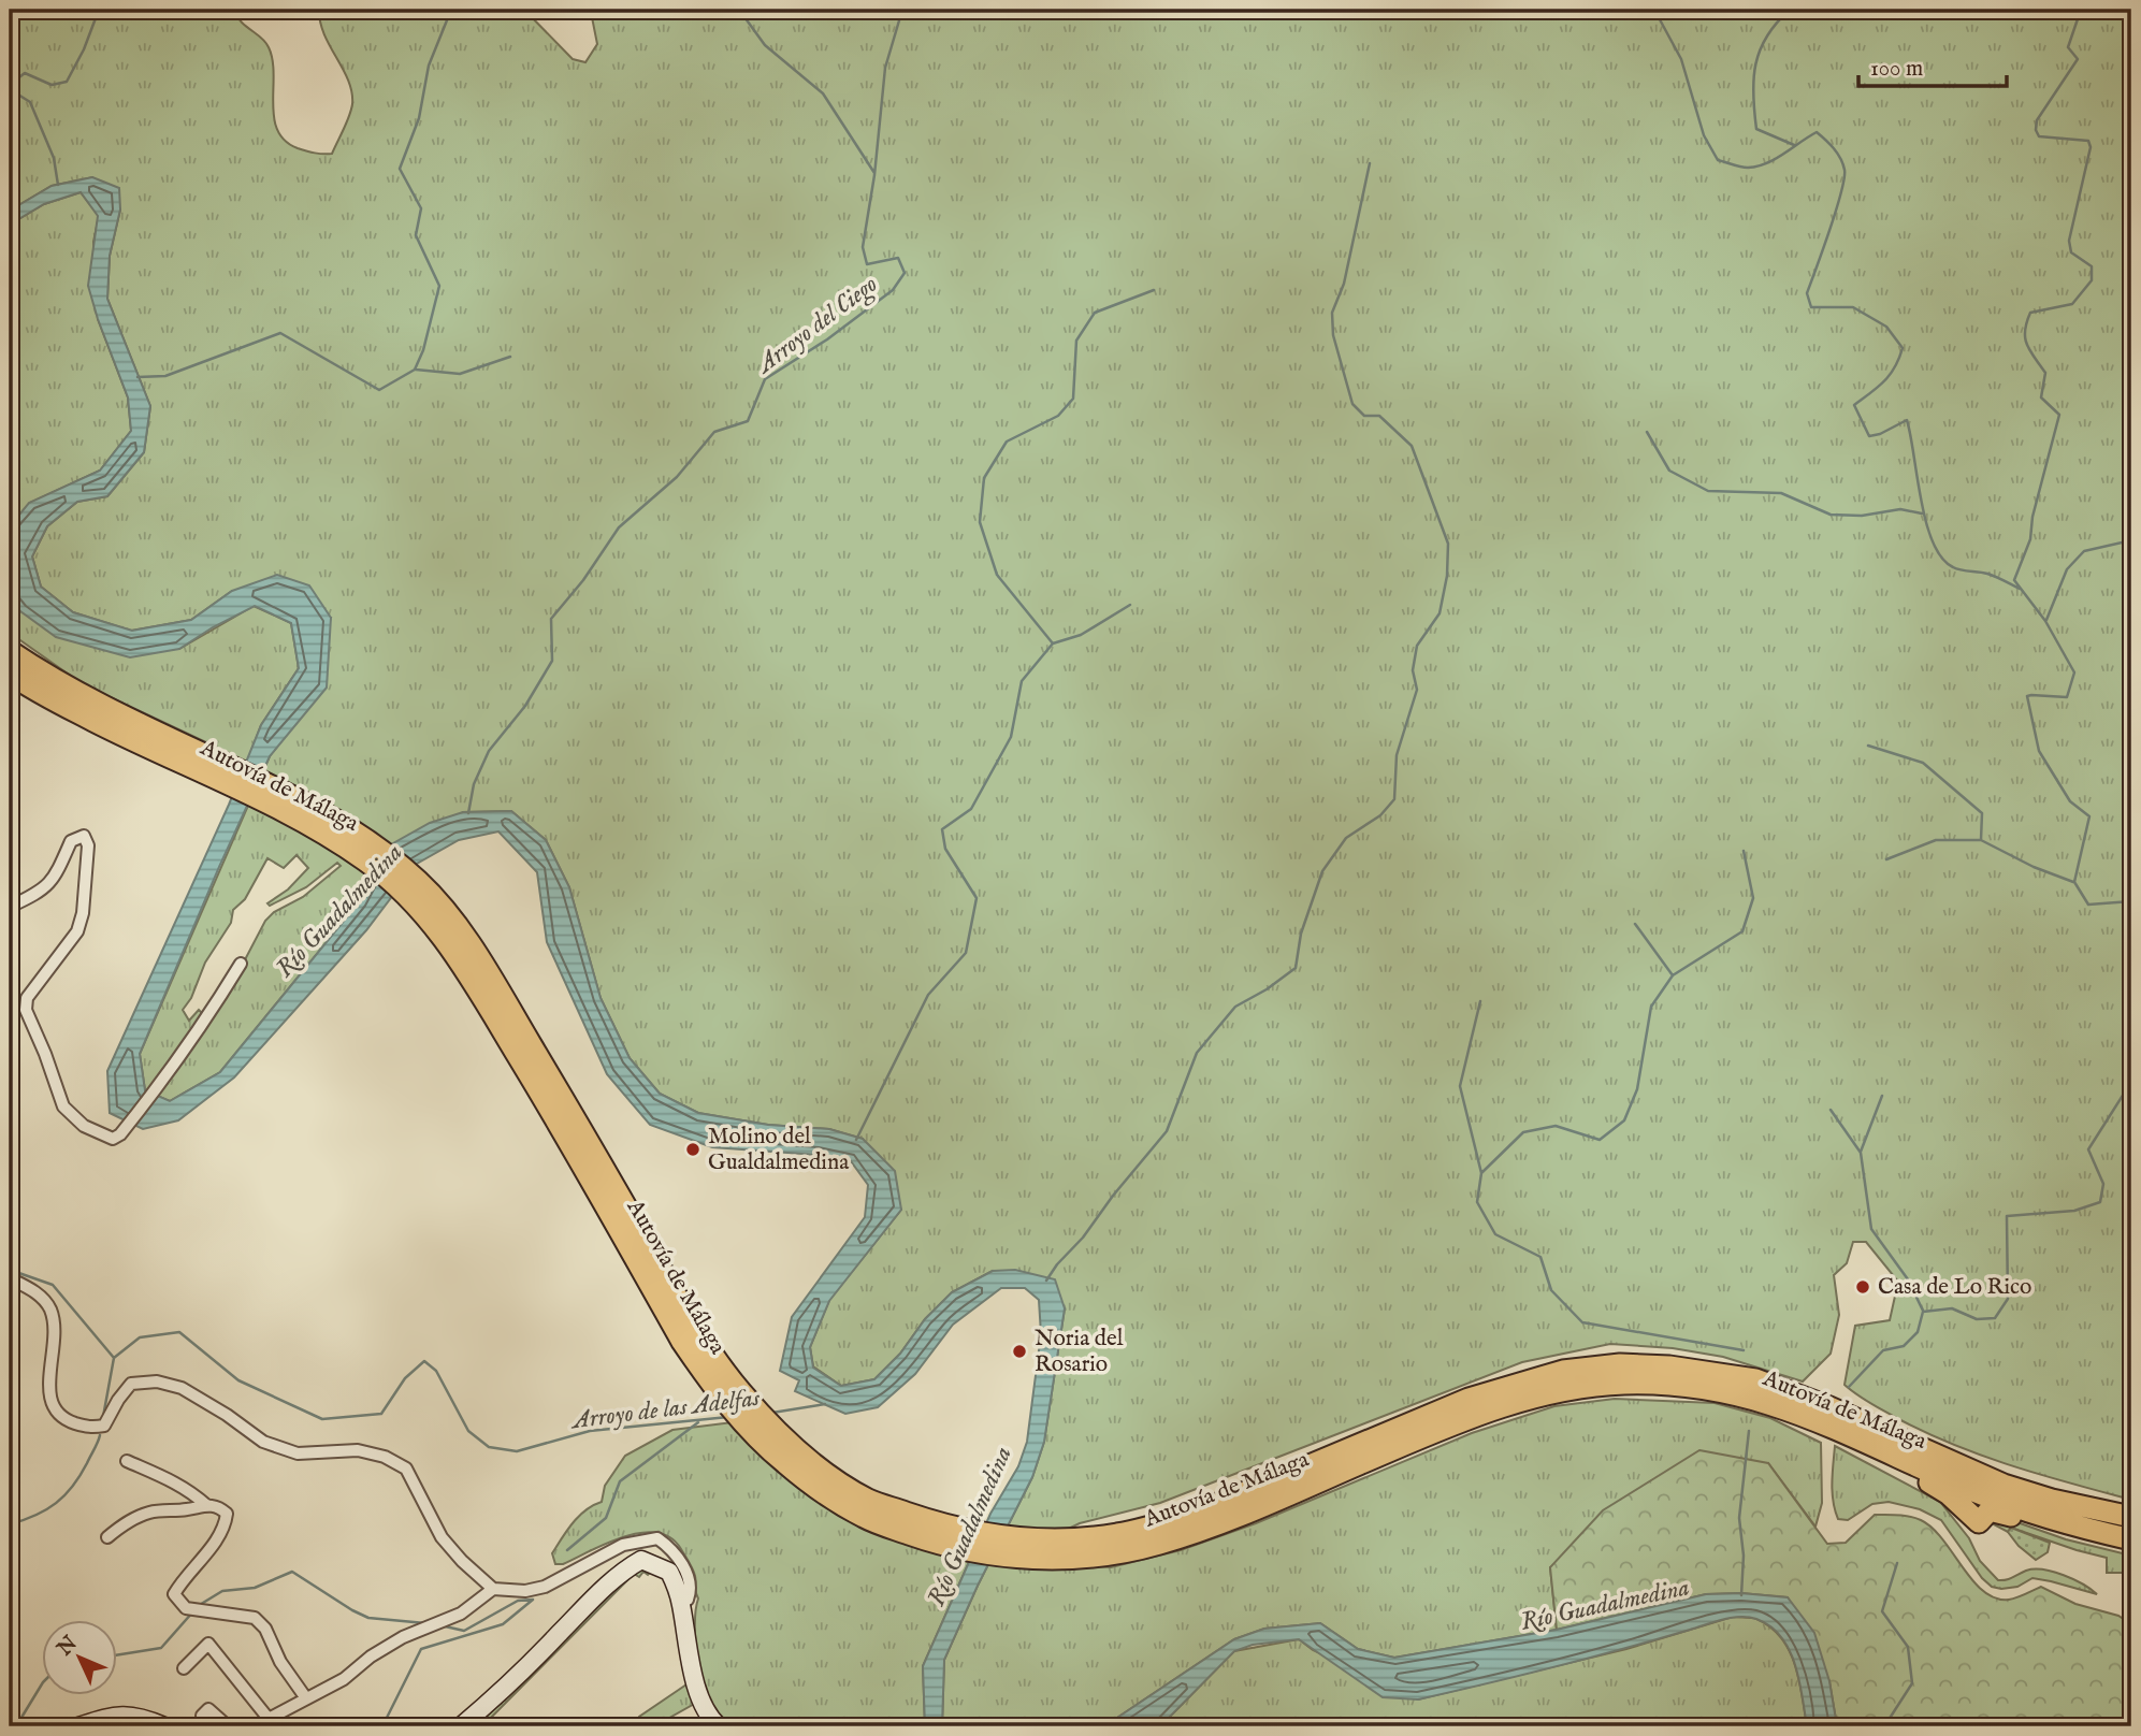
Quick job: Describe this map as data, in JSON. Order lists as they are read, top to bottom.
{
  "streets": {
    "highway": ["Autovía de Málaga"]
  },
  "water": ["Arroyo del Ciego", "Río Guadalmedina", "Arroyo de las Adelfas"],
  "places": ["Molino del Gualdalmedina", "Casa de Lo Rico", "Noria del Rosario"],
  "scale_bar": "100 m",
  "north": "top left"
}
